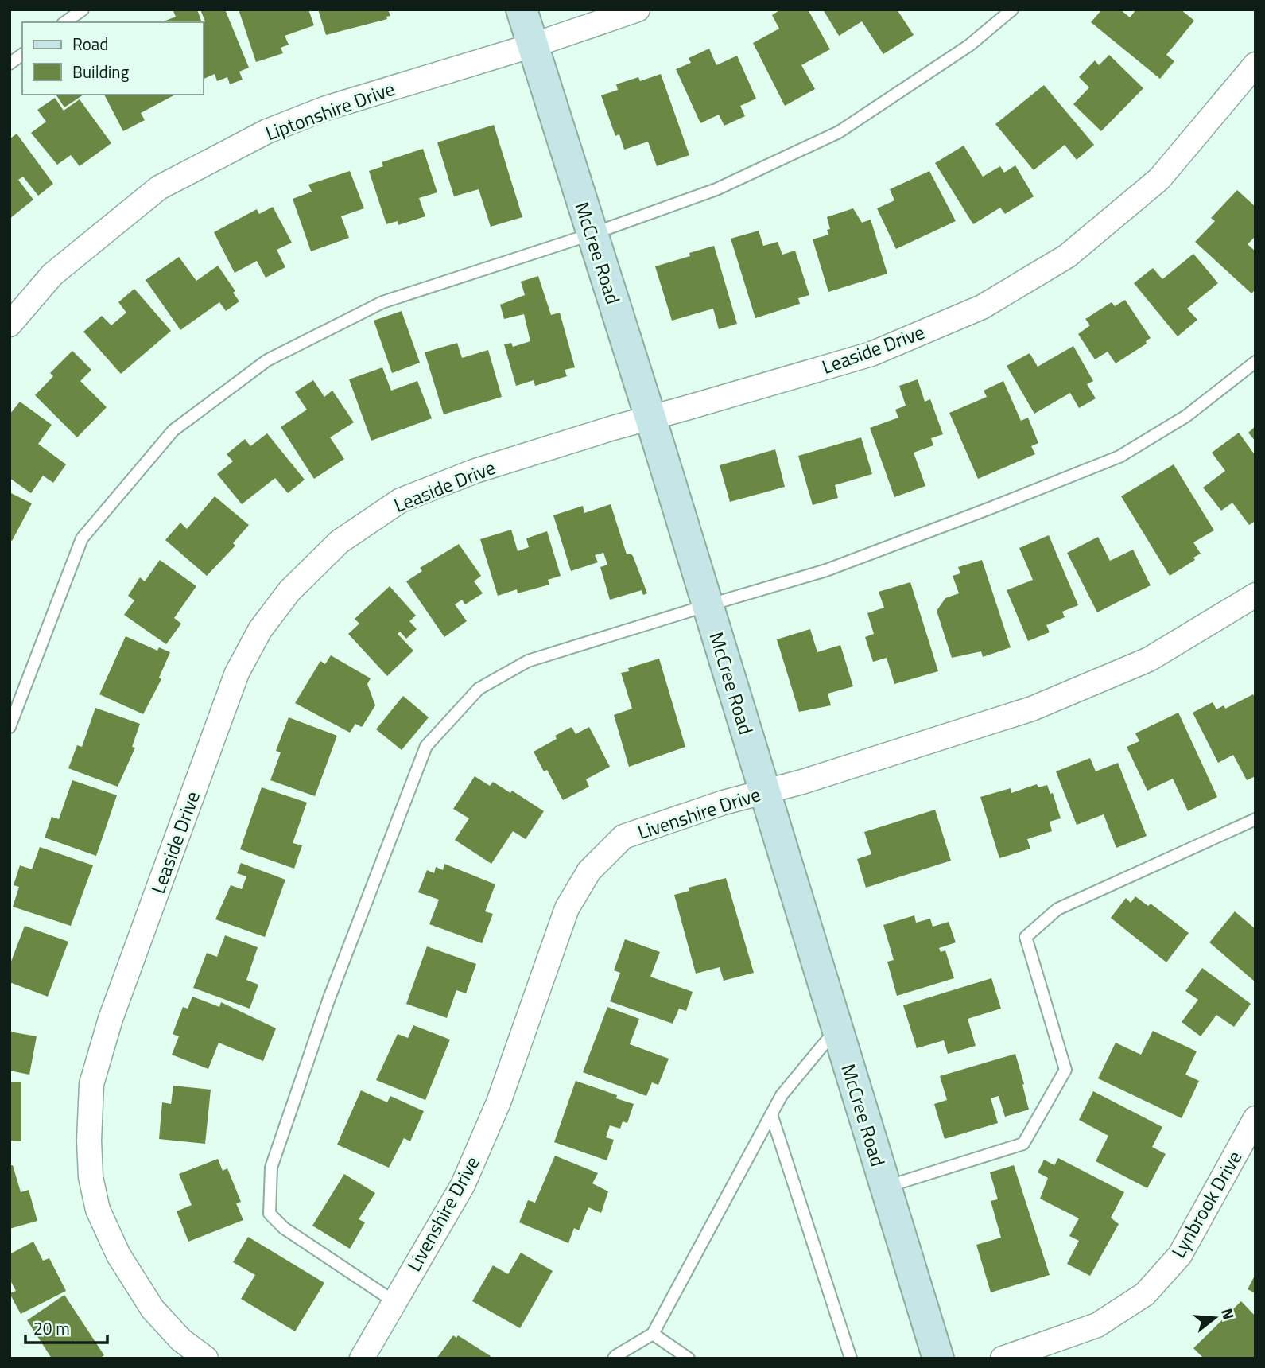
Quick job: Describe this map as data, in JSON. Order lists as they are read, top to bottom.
{
  "streets": {
    "street": [
      "Liptonshire Drive",
      "McCree Road",
      "Leaside Drive",
      "Livenshire Drive",
      "Lynbrook Drive"
    ]
  },
  "crossings": [
    ["Liptonshire Drive", "McCree Road"],
    ["McCree Road", "Leaside Drive"],
    ["McCree Road", "Livenshire Drive"]
  ],
  "legend": ["Road", "Building"],
  "scale_bar": "20 m",
  "north": "right"
}
